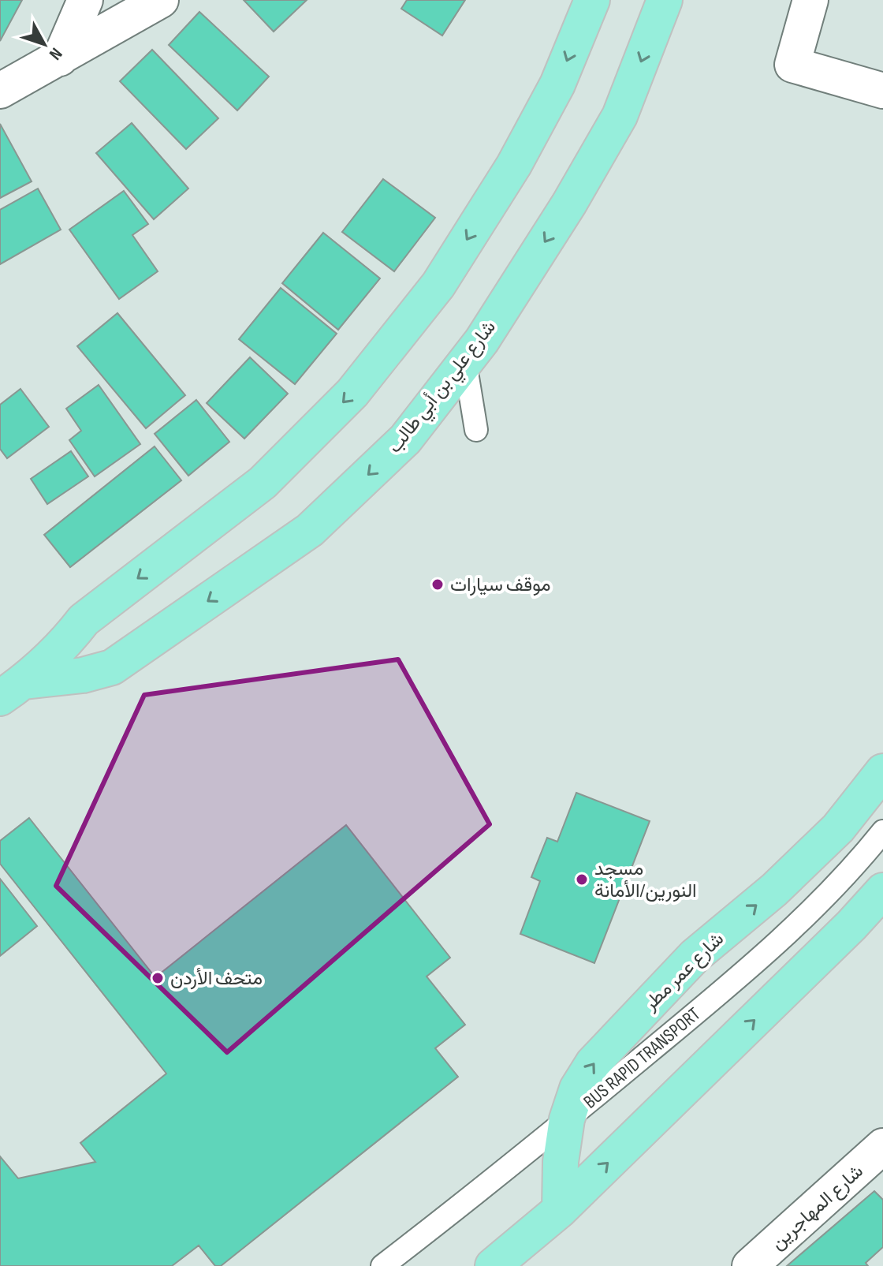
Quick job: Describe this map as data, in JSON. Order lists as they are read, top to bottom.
{
  "streets": {
    "main road": ["شارع علي بن أبي طالب", "شارع عمر مطر"],
    "street": ["شارع المهاجرين"],
    "lane": ["BUS RAPID TRANSPORT"]
  },
  "crossings": [
    ["شارع عمر مطر", "BUS RAPID TRANSPORT"]
  ],
  "one_way": ["شارع علي بن أبي طالب"],
  "places": ["موقف سيارات", "مسجد النورين/الأمانة", "متحف الأردن"],
  "north": "bottom right"
}
